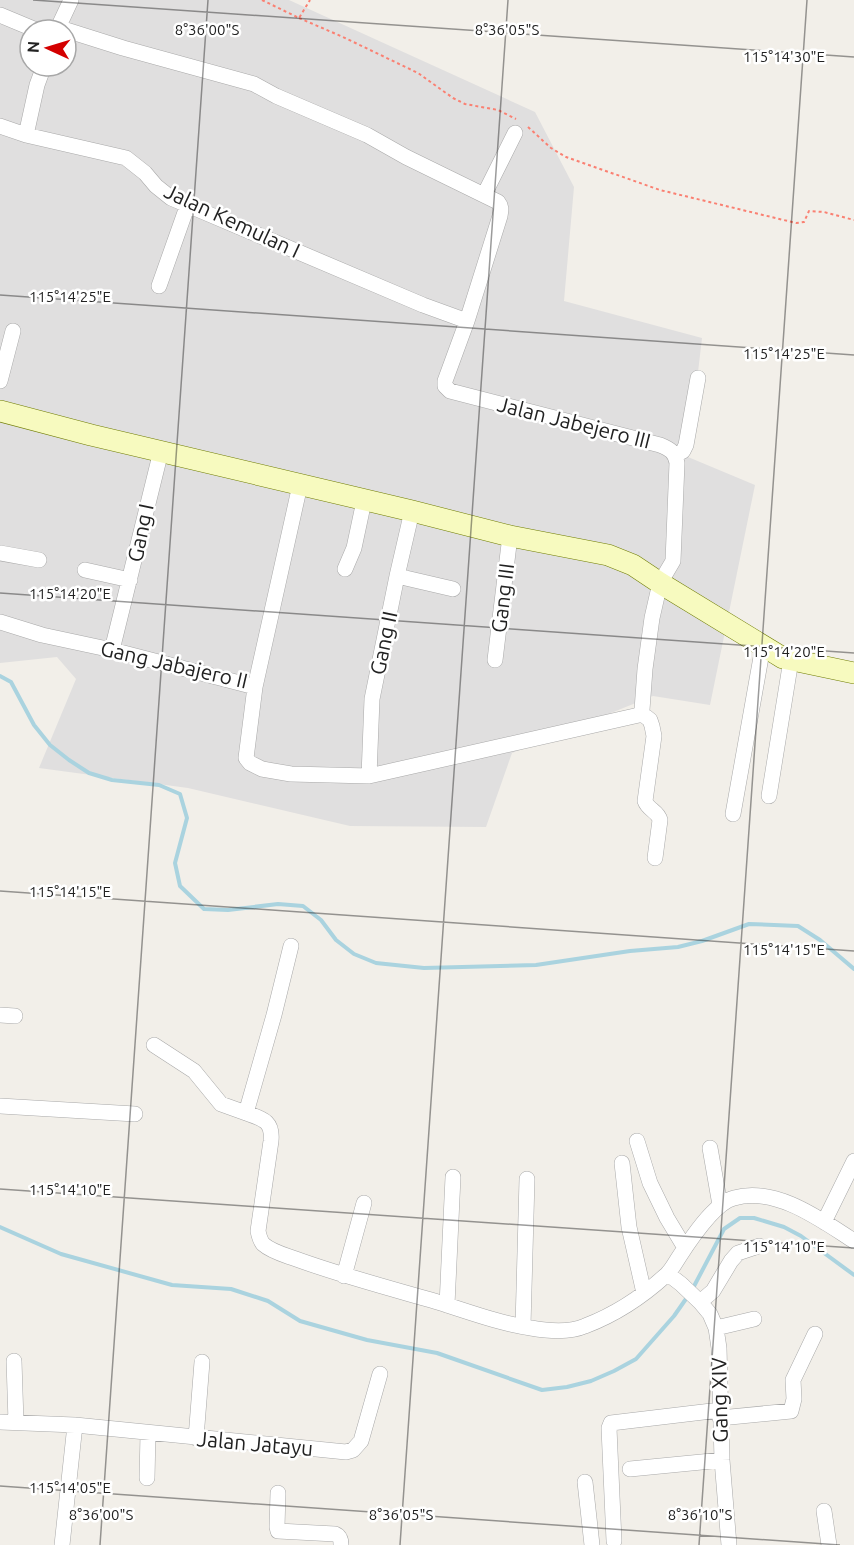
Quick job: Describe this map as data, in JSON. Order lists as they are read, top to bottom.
{
  "streets": {
    "street": [
      "Jalan Kemulan I",
      "Jalan Jabejero III",
      "Gang I",
      "Gang III",
      "Gang II",
      "Gang Jabajero II",
      "Gang XIV",
      "Jalan Jatayu"
    ]
  },
  "crossings": [
    ["Jalan Kemulan I", "Jalan Jabejero III"],
    ["Gang I", "Gang Jabajero II"]
  ],
  "north": "left",
  "coordinates": [
    "8°36'00\"S",
    "8°36'05\"S",
    "115°14'30\"E",
    "115°14'25\"E",
    "115°14'20\"E",
    "115°14'15\"E",
    "115°14'10\"E",
    "115°14'05\"E",
    "8°36'10\"S"
  ]
}
